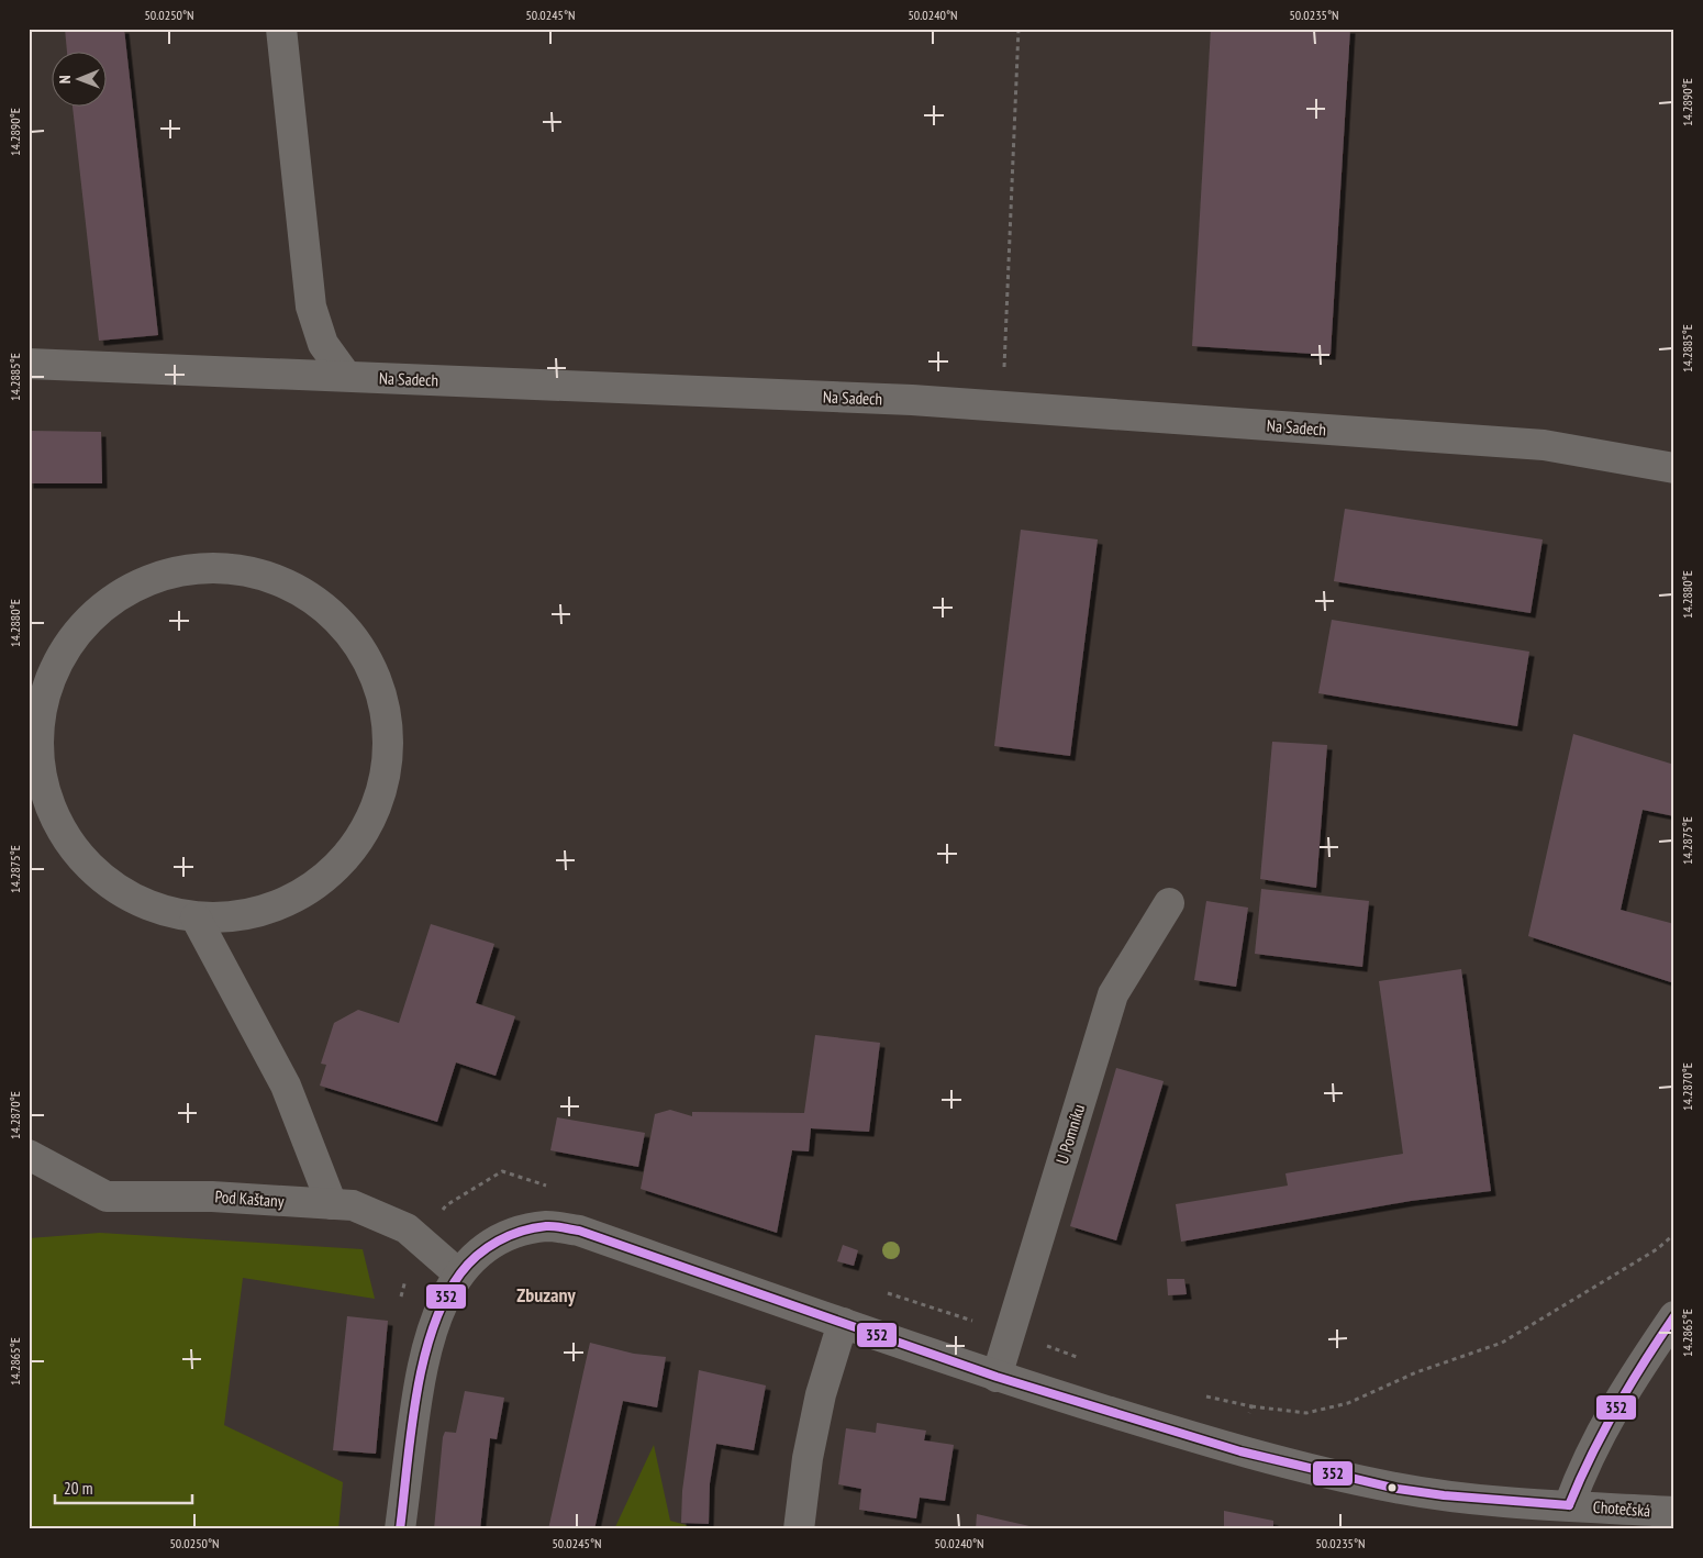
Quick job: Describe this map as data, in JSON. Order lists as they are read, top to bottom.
{
  "streets": {
    "street": [
      "Na Sadech",
      "U Pomníku",
      "Pod Kaštany",
      "Chotečská"
    ]
  },
  "crossings": [
    ["U Pomníku", "Chotečská"],
    ["Pod Kaštany", "Chotečská"]
  ],
  "districts": ["Zbuzany"],
  "lines": ["transit line 352"],
  "scale_bar": "20 m",
  "north": "left",
  "coordinates": [
    "50.0250°N",
    "50.0245°N",
    "50.0240°N",
    "50.0235°N",
    "14.2890°E",
    "14.2885°E",
    "14.2880°E",
    "14.2875°E",
    "14.2870°E",
    "14.2865°E"
  ]
}
